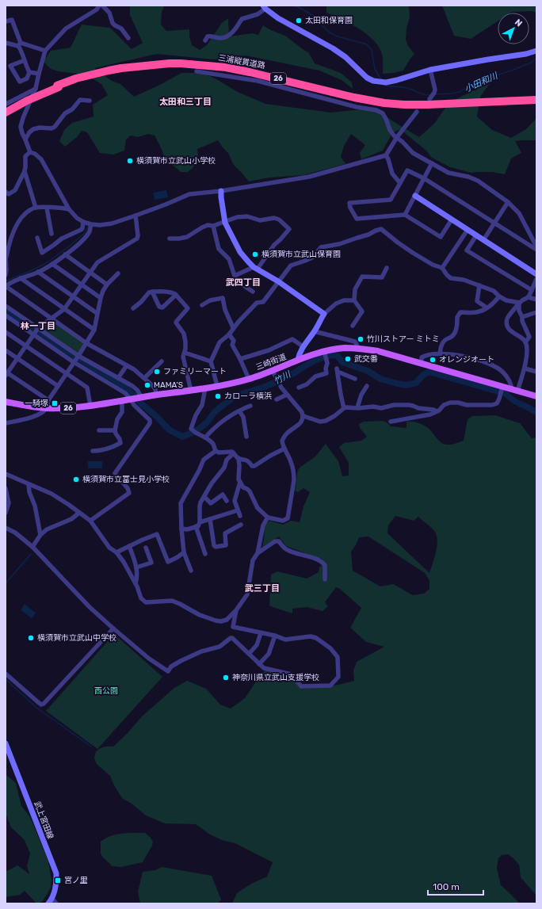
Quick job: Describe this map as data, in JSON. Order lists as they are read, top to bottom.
{
  "streets": {
    "highway": ["三浦縦貫道路", "26"],
    "main road": ["三崎街道"],
    "street": ["武上宮田線"]
  },
  "districts": [
    "太田和三丁目",
    "武四丁目",
    "林一丁目",
    "武三丁目"
  ],
  "water": ["小田和川", "竹川"],
  "parks": ["西公園"],
  "places": {
    "other": [
      "太田和保育園",
      "横須賀市立武山小学校",
      "横須賀市立武山保育園",
      "竹川ストアー ミトミ",
      "武交番",
      "オレンジオート",
      "ファミリーマート",
      "MAMA'S",
      "カローラ横浜",
      "横須賀市立富士見小学校",
      "横須賀市立武山中学校",
      "神奈川県立武山支援学校"
    ],
    "transit": ["一騎塚", "宮ノ里"]
  },
  "scale_bar": "100 m",
  "north": "top right"
}
